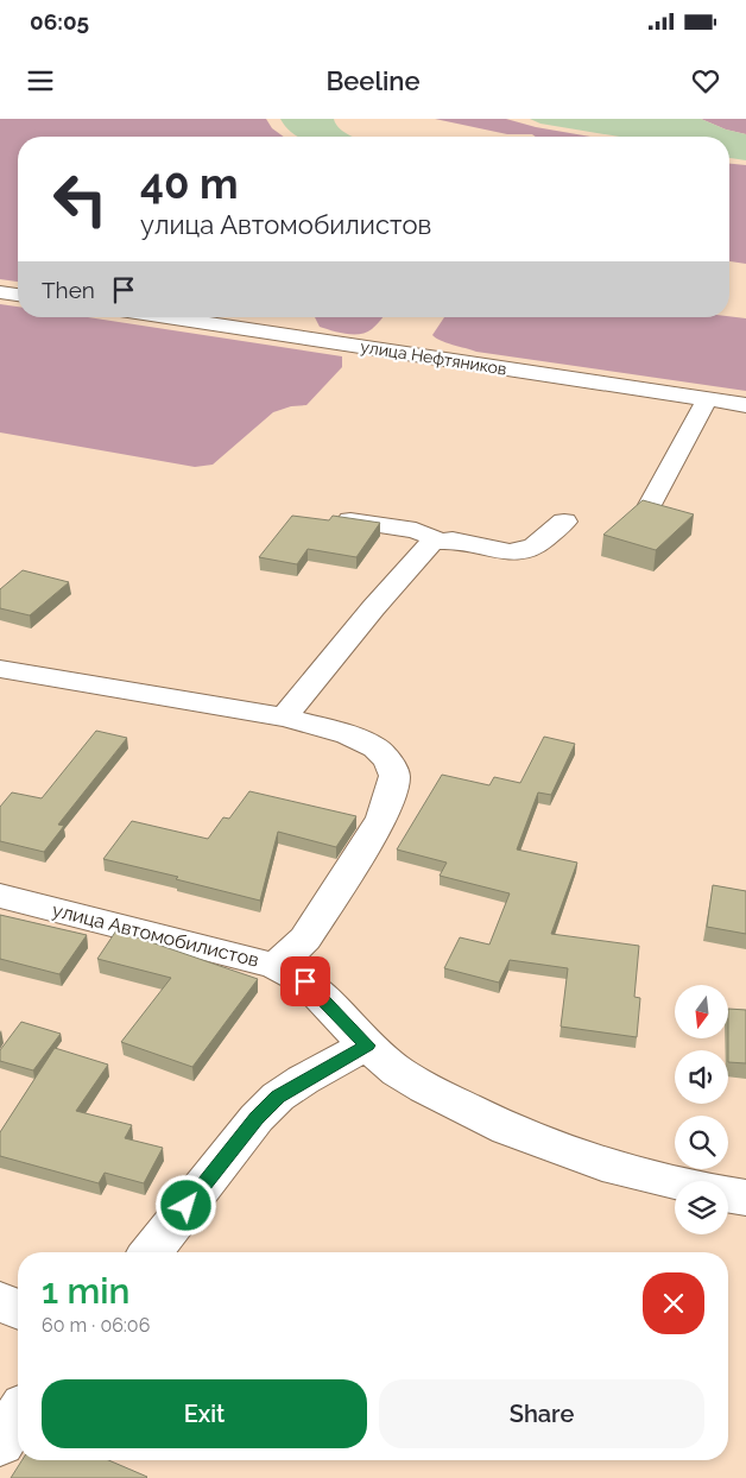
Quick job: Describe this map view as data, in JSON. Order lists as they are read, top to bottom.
{
  "streets": {
    "street": ["улица Нефтяников", "улица Автомобилистов"]
  },
  "north": "bottom",
  "page": {
    "status": "06:05",
    "header": "Beeline",
    "turn": ["40 m", "улица Автомобилистов"],
    "then": "Then",
    "heading": ["1 min", "60 m · 06:06"],
    "buttons": ["Exit", "Share"]
  }
}
